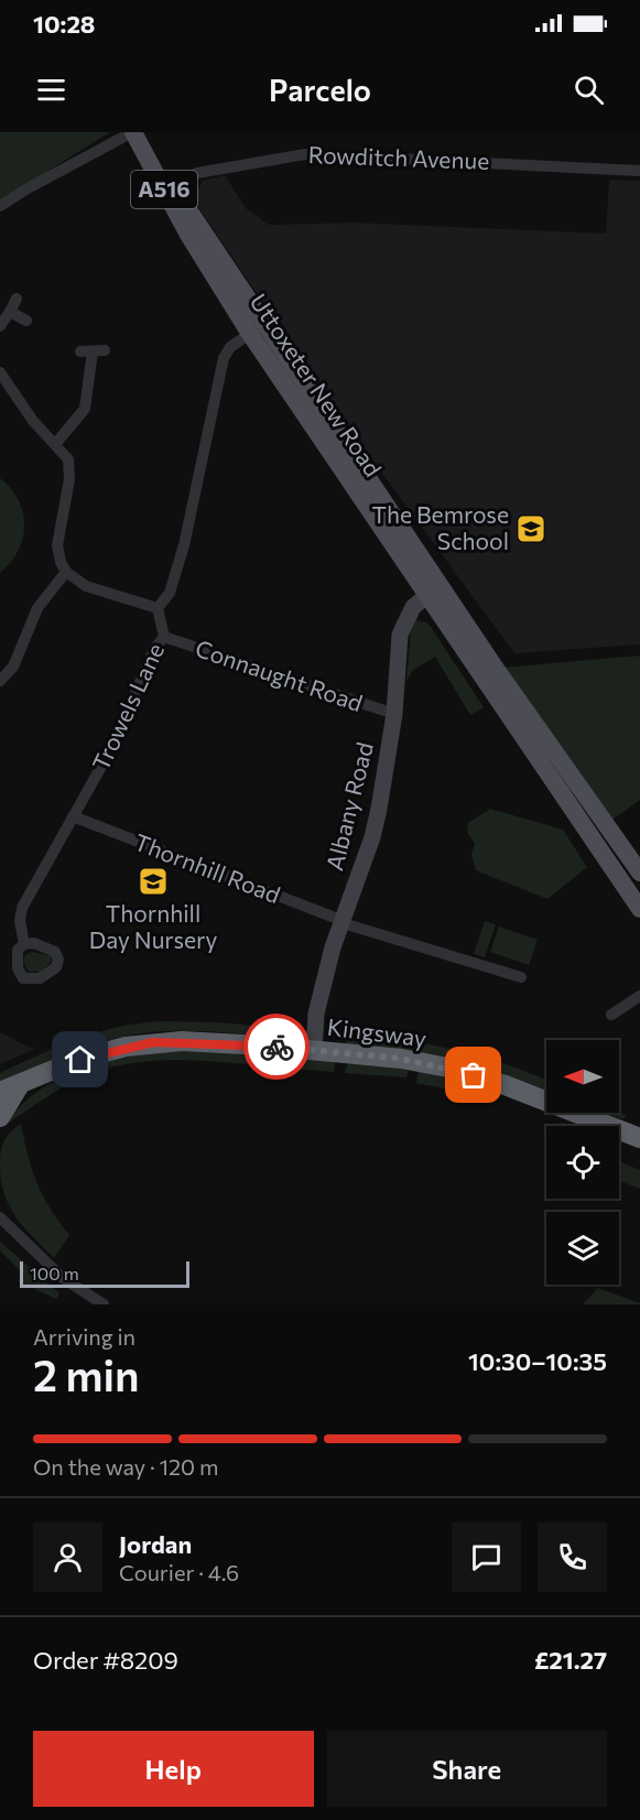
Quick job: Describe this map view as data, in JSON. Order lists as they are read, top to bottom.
{
  "streets": {
    "highway": ["Kingsway"],
    "main road": ["A516", "Uttoxeter New Road"],
    "street": [
      "Rowditch Avenue",
      "Connaught Road",
      "Trowels Lane",
      "Albany Road",
      "Thornhill Road"
    ]
  },
  "crossings": [
    ["Rowditch Avenue", "Uttoxeter New Road"],
    ["Uttoxeter New Road", "Trowels Lane"],
    ["Uttoxeter New Road", "Albany Road"],
    ["Connaught Road", "Trowels Lane"],
    ["Connaught Road", "Albany Road"],
    ["Trowels Lane", "Thornhill Road"],
    ["Albany Road", "Thornhill Road"],
    ["Albany Road", "Kingsway"]
  ],
  "places": {
    "school or university": ["The Bemrose School", "Thornhill Day Nursery"]
  },
  "scale_bar": "100 m",
  "north": "left",
  "page": {
    "status": "10:28",
    "header": "Parcelo",
    "scale": "100 m",
    "heading": ["2 min", "Arriving in", "10:30–10:35"],
    "panel": [
      "Jordan",
      "Courier · 4.6",
      "Order #8209",
      "£21.27"
    ],
    "bar": "On the way · 120 m",
    "buttons": ["Help", "Share"]
  }
}
